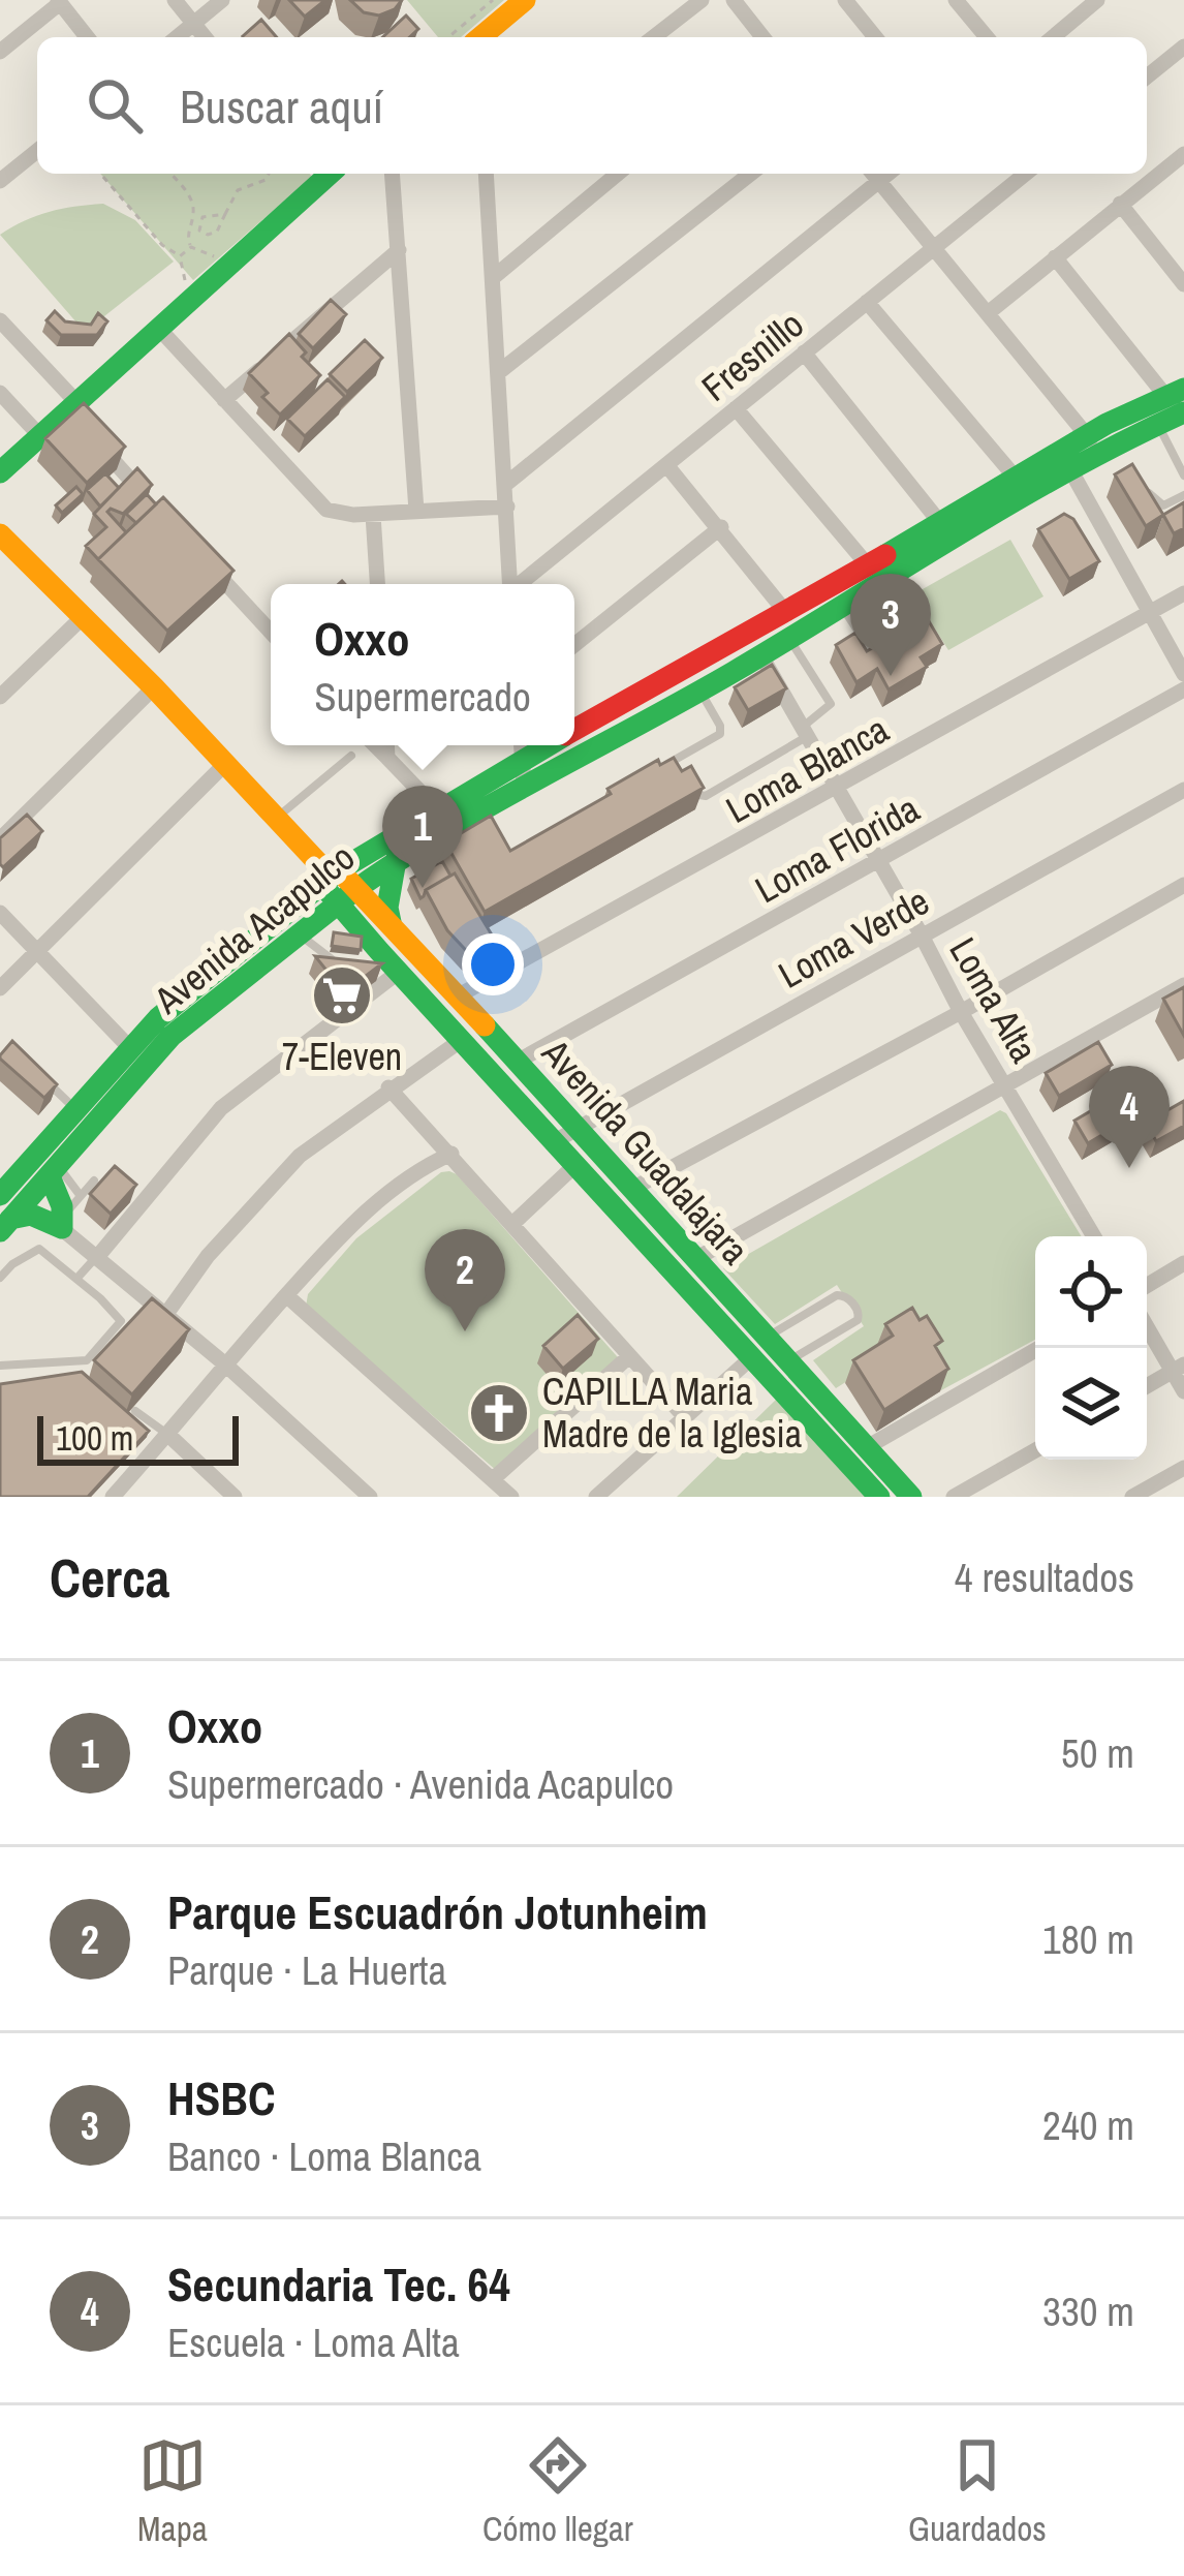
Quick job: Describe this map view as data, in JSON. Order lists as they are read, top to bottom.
{
  "streets": {
    "main road": ["Avenida Acapulco", "Avenida Guadalajara"],
    "street": [
      "Fresnillo",
      "Loma Blanca",
      "Loma Florida",
      "Loma Verde",
      "Loma Alta"
    ]
  },
  "crossings": [
    ["Loma Blanca", "Loma Alta"],
    ["Loma Blanca", "Avenida Guadalajara"],
    ["Loma Florida", "Loma Alta"],
    ["Loma Florida", "Avenida Guadalajara"],
    ["Avenida Acapulco", "Loma Alta"],
    ["Avenida Acapulco", "Avenida Guadalajara"],
    ["Loma Verde", "Loma Alta"],
    ["Loma Verde", "Avenida Guadalajara"]
  ],
  "places": {
    "supermarket": ["7-Eleven"],
    "church": ["CAPILLA Maria Madre de la Iglesia"]
  },
  "scale_bar": "100 m",
  "page": {
    "search": "Buscar aquí",
    "pins": [
      "3",
      "1",
      "4",
      "2"
    ],
    "popup": ["Oxxo", "Supermercado"],
    "scale": "100 m",
    "heading": ["Cerca", "4 resultados"],
    "list": [
      {
        "mark": "1",
        "name": "Oxxo",
        "note": "Supermercado · Avenida Acapulco",
        "value": "50 m"
      },
      {
        "mark": "2",
        "name": "Parque Escuadrón Jotunheim",
        "note": "Parque · La Huerta",
        "value": "180 m"
      },
      {
        "mark": "3",
        "name": "HSBC",
        "note": "Banco · Loma Blanca",
        "value": "240 m"
      },
      {
        "mark": "4",
        "name": "Secundaria Tec. 64",
        "note": "Escuela · Loma Alta",
        "value": "330 m"
      }
    ],
    "nav": ["Mapa", "Cómo llegar", "Guardados"]
  }
}
